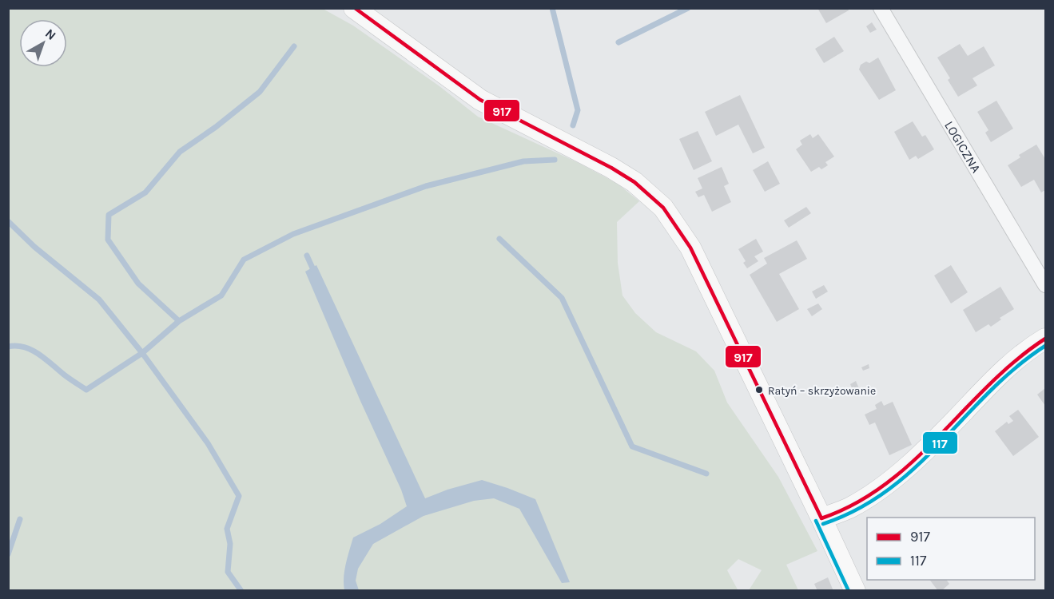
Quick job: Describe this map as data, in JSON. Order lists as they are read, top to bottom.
{
  "streets": {
    "street": ["LOGICZNA"]
  },
  "places": ["Ratyń – skrzyżowanie"],
  "lines": ["transit line 917", "transit line 117"],
  "legend": ["917", "117"],
  "north": "top right"
}
